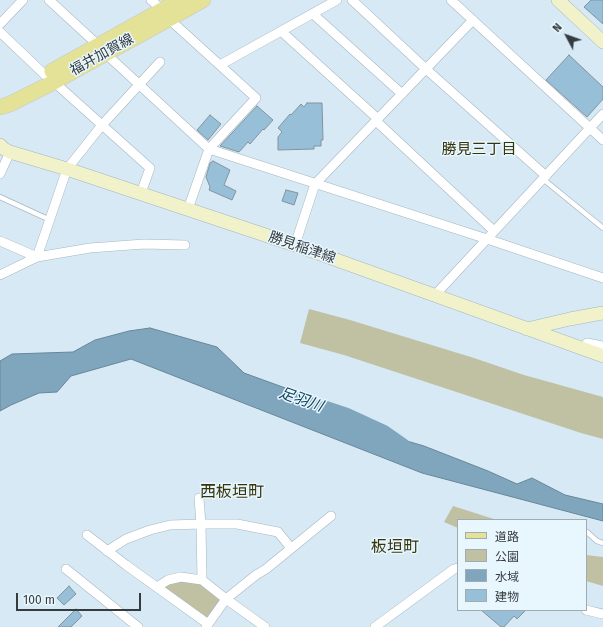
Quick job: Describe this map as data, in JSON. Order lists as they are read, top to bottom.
{
  "streets": {
    "main road": ["福井加賀線", "勝見稲津線"]
  },
  "districts": ["勝見三丁目", "西板垣町", "板垣町"],
  "water": ["足羽川"],
  "legend": [
    "道路",
    "公園",
    "水域",
    "建物"
  ],
  "scale_bar": "100 m",
  "north": "top left"
}
